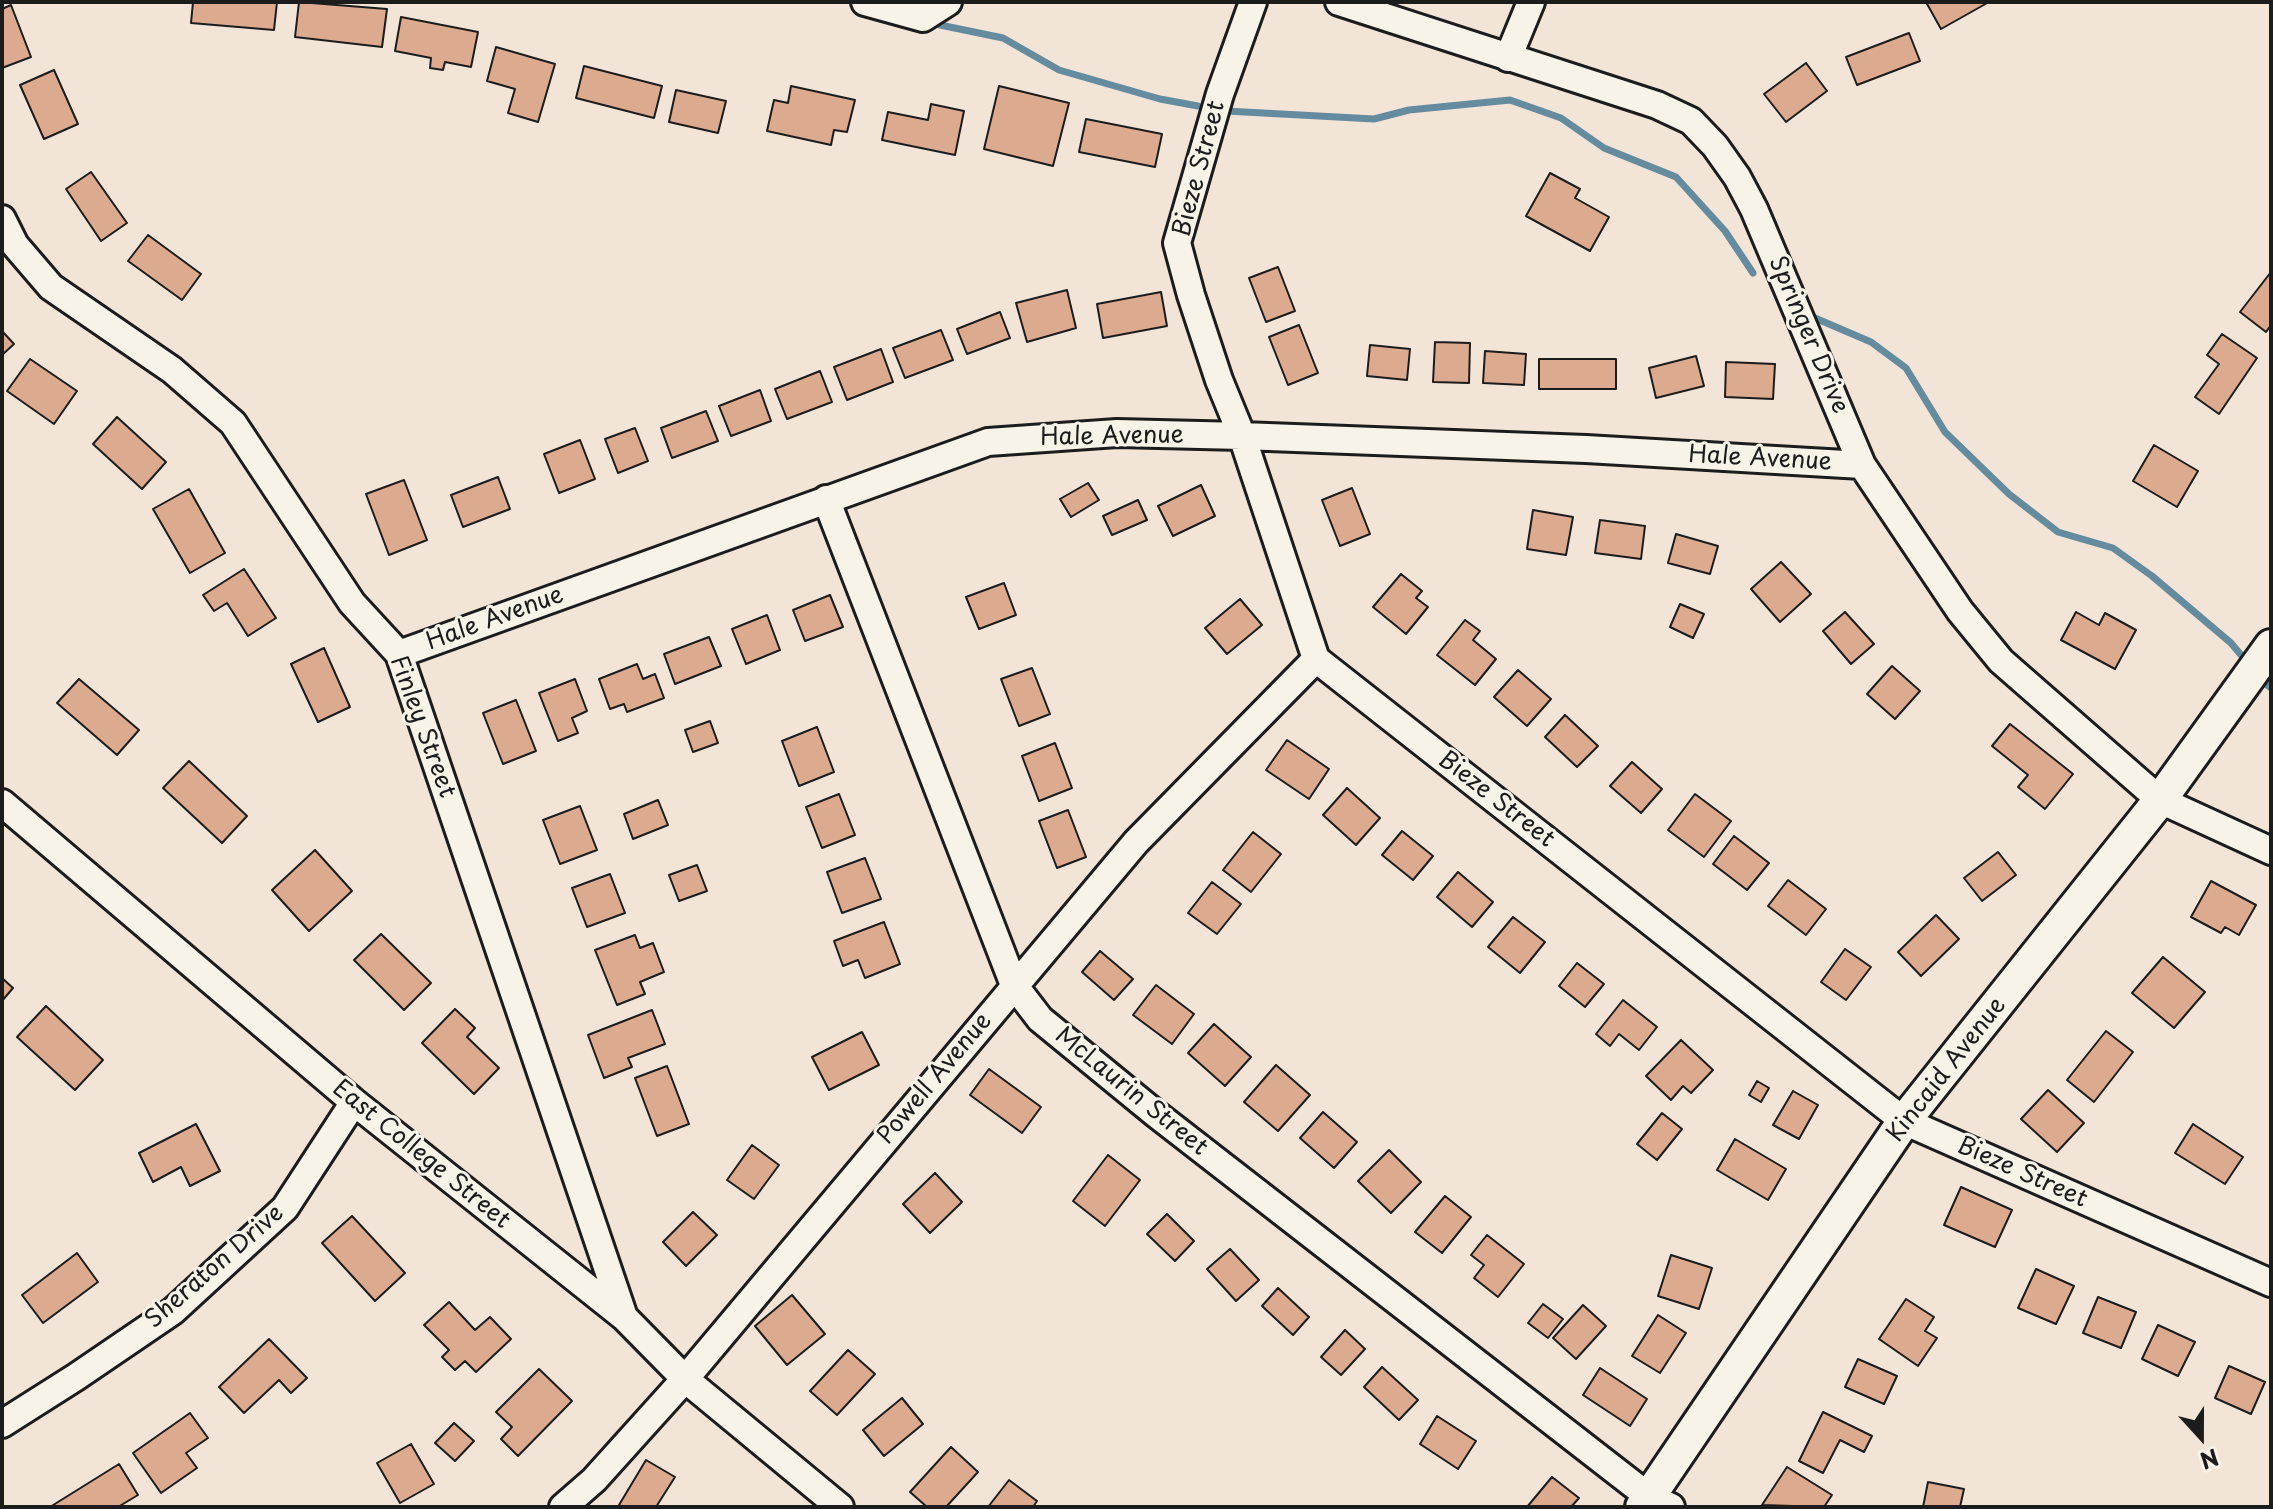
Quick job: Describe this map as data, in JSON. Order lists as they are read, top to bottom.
{
  "streets": {
    "street": [
      "Bieze Street",
      "Springer Drive",
      "Hale Avenue",
      "Finley Street",
      "Kincaid Avenue",
      "Powell Avenue",
      "McLaurin Street",
      "East College Street",
      "Sheraton Drive"
    ]
  },
  "crossings": [
    ["Bieze Street", "Hale Avenue"],
    ["Bieze Street", "Kincaid Avenue"],
    ["Bieze Street", "Powell Avenue"],
    ["Springer Drive", "Hale Avenue"],
    ["Springer Drive", "Kincaid Avenue"],
    ["Hale Avenue", "Finley Street"],
    ["Hale Avenue", "McLaurin Street"],
    ["Finley Street", "East College Street"],
    ["Kincaid Avenue", "McLaurin Street"],
    ["Powell Avenue", "McLaurin Street"],
    ["Powell Avenue", "East College Street"],
    ["East College Street", "Sheraton Drive"]
  ],
  "north": "bottom"
}
